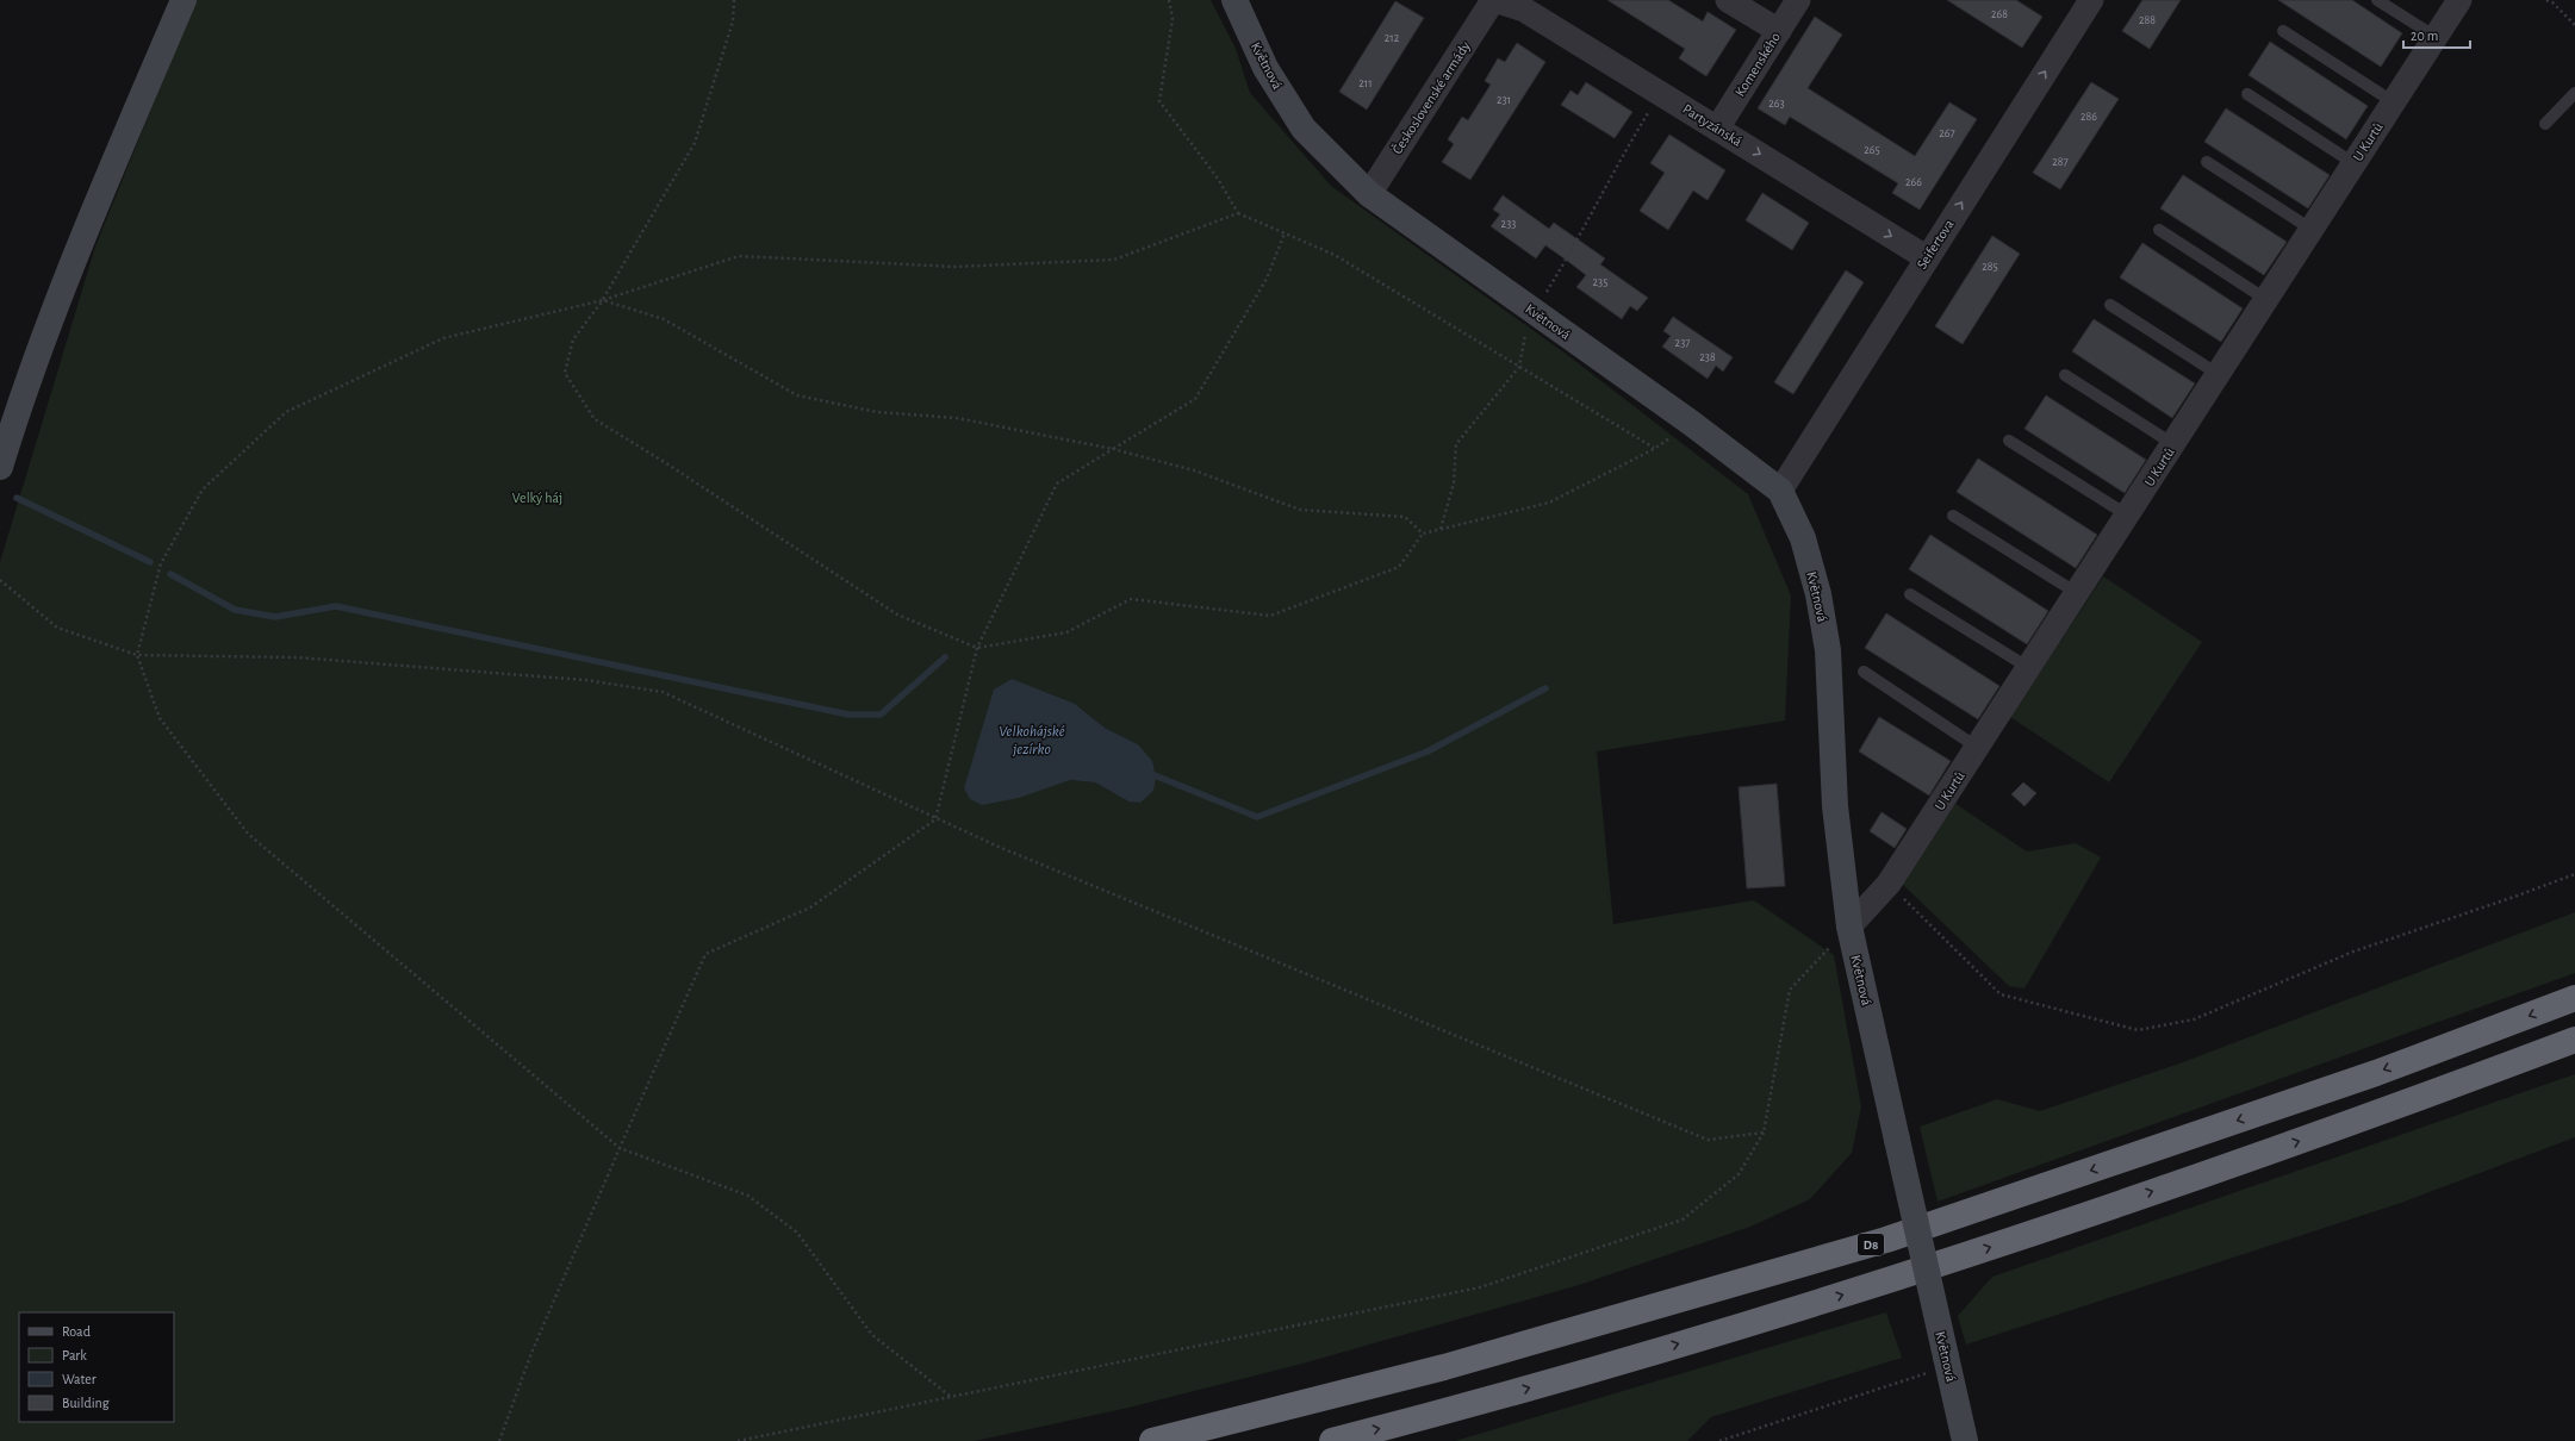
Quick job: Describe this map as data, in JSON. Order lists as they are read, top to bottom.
{
  "streets": {
    "highway": ["D8"],
    "street": [
      "Komenského",
      "Květnová",
      "Československé armády",
      "Partyzánská",
      "U Kurtů",
      "Seifertova"
    ]
  },
  "crossings": [
    ["Komenského", "Partyzánská"],
    ["Květnová", "Československé armády"],
    ["Květnová", "U Kurtů"],
    ["Květnová", "Seifertova"],
    ["Československé armády", "Partyzánská"],
    ["Partyzánská", "Seifertova"]
  ],
  "one_way": ["Partyzánská", "Seifertova"],
  "water": ["Velkohájské jezírko"],
  "parks": ["Velký háj"],
  "house_numbers": [
    "268",
    "288",
    "212",
    "211",
    "231",
    "263",
    "286",
    "267",
    "265",
    "287",
    "266",
    "233",
    "285",
    "235",
    "237",
    "238"
  ],
  "legend": [
    "Road",
    "Park",
    "Water",
    "Building"
  ],
  "scale_bar": "20 m"
}
